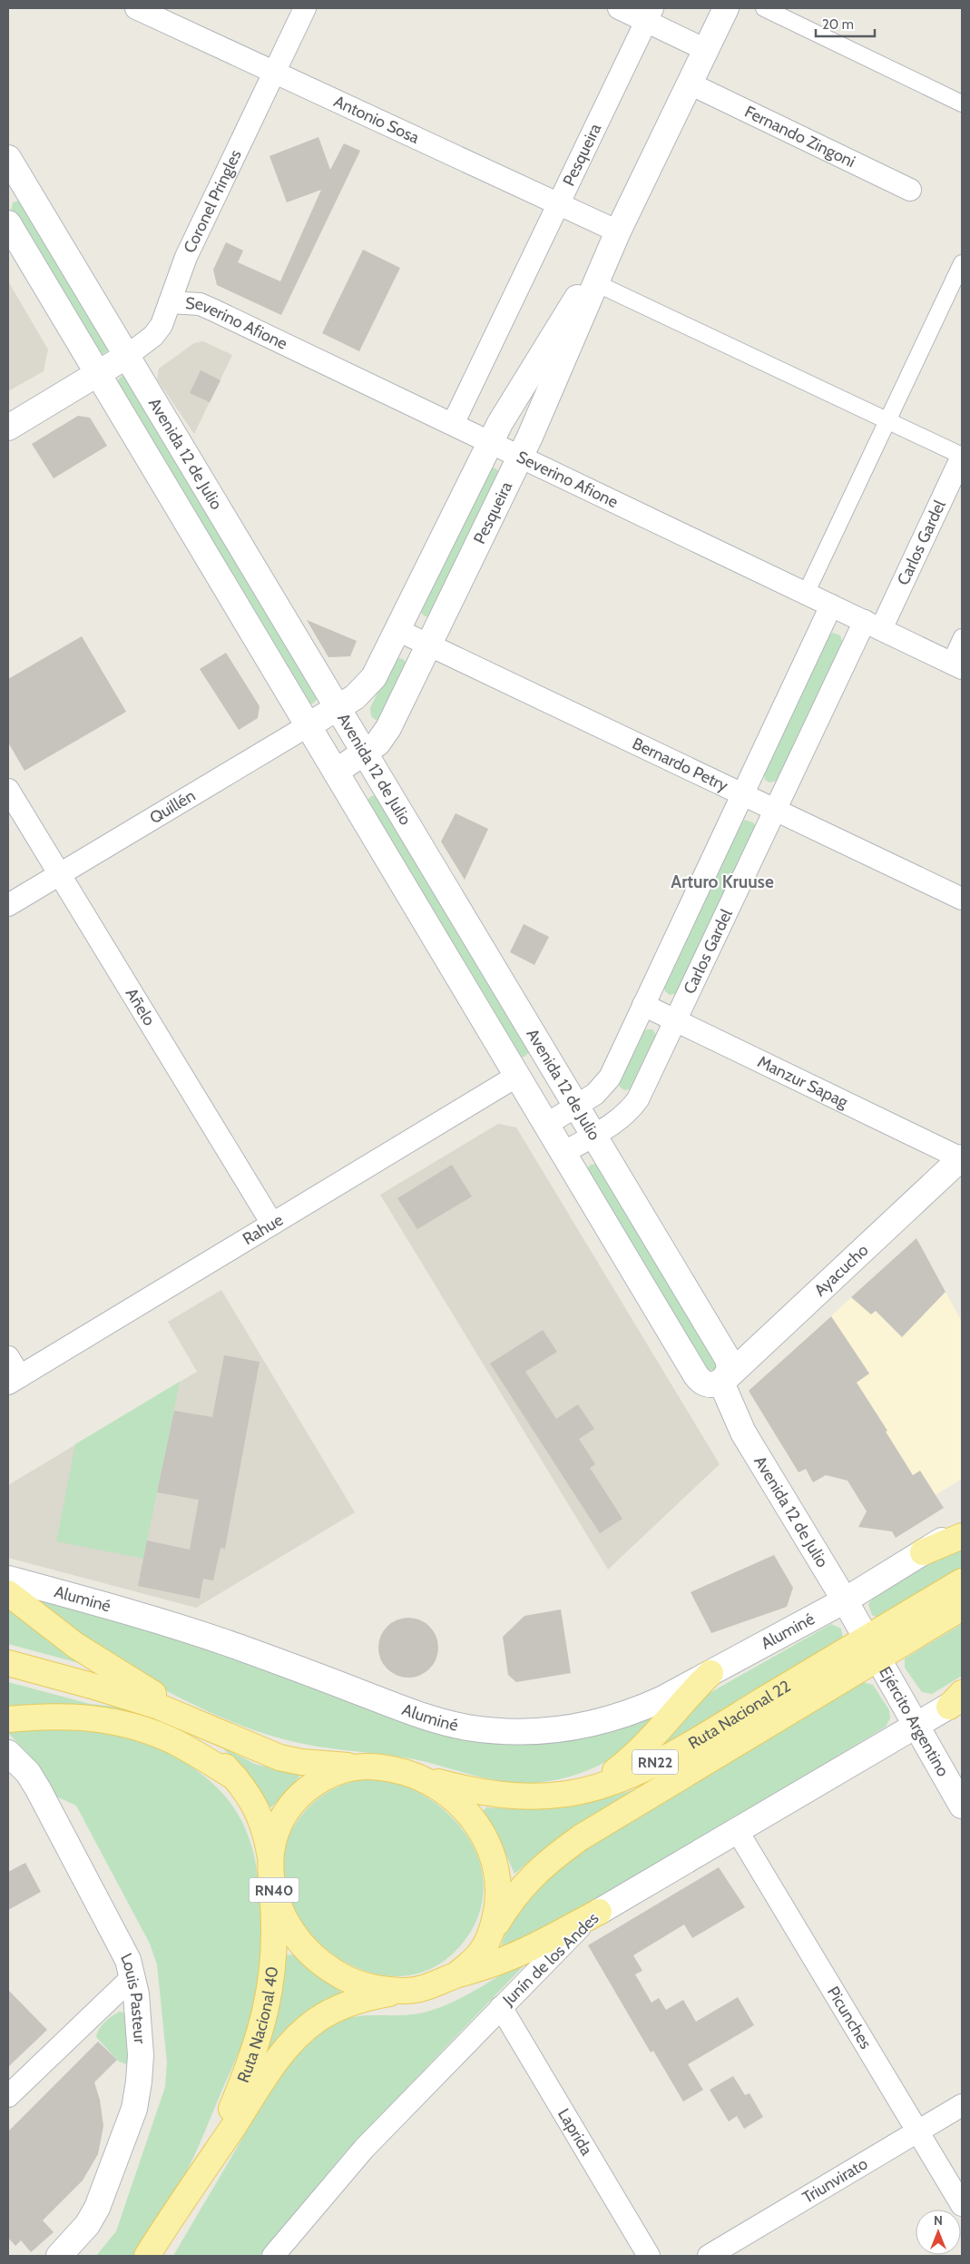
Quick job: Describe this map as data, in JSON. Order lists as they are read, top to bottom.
{
  "streets": {
    "main road": [
      "Ruta Nacional 22",
      "RN22",
      "RN40",
      "Ruta Nacional 40"
    ],
    "street": [
      "Antonio Sosa",
      "Fernando Zingoni",
      "Pesqueira",
      "Coronel Pringles",
      "Severino Afione",
      "Avenida 12 de Julio",
      "Carlos Gardel",
      "Bernardo Petry",
      "Quillén",
      "Añelo",
      "Manzur Sapag",
      "Rahue",
      "Ayacucho",
      "Aluminé",
      "Ejército Argentino",
      "Junín de los Andes",
      "Louis Pasteur",
      "Picunches",
      "Laprida",
      "Triunvirato"
    ]
  },
  "crossings": [
    ["Antonio Sosa", "Pesqueira"],
    ["Antonio Sosa", "Coronel Pringles"],
    ["Fernando Zingoni", "Pesqueira"],
    ["Pesqueira", "Severino Afione"],
    ["Pesqueira", "Avenida 12 de Julio"],
    ["Pesqueira", "Bernardo Petry"],
    ["Pesqueira", "Quillén"],
    ["Coronel Pringles", "Severino Afione"],
    ["Coronel Pringles", "Avenida 12 de Julio"],
    ["Severino Afione", "Carlos Gardel"],
    ["Avenida 12 de Julio", "Carlos Gardel"],
    ["Avenida 12 de Julio", "Quillén"],
    ["Avenida 12 de Julio", "Rahue"],
    ["Avenida 12 de Julio", "Ayacucho"],
    ["Avenida 12 de Julio", "Aluminé"],
    ["Avenida 12 de Julio", "Ruta Nacional 22"],
    ["Avenida 12 de Julio", "Ejército Argentino"],
    ["Carlos Gardel", "Bernardo Petry"],
    ["Carlos Gardel", "Manzur Sapag"],
    ["Quillén", "Añelo"],
    ["Añelo", "Rahue"],
    ["Manzur Sapag", "Ayacucho"],
    ["Ruta Nacional 22", "Ejército Argentino"],
    ["Ruta Nacional 22", "RN40"],
    ["Ejército Argentino", "Junín de los Andes"],
    ["RN40", "Ruta Nacional 40"],
    ["Junín de los Andes", "Picunches"],
    ["Junín de los Andes", "Laprida"],
    ["Picunches", "Triunvirato"]
  ],
  "districts": ["Arturo Kruuse"],
  "scale_bar": "20 m",
  "north": "top"
}
